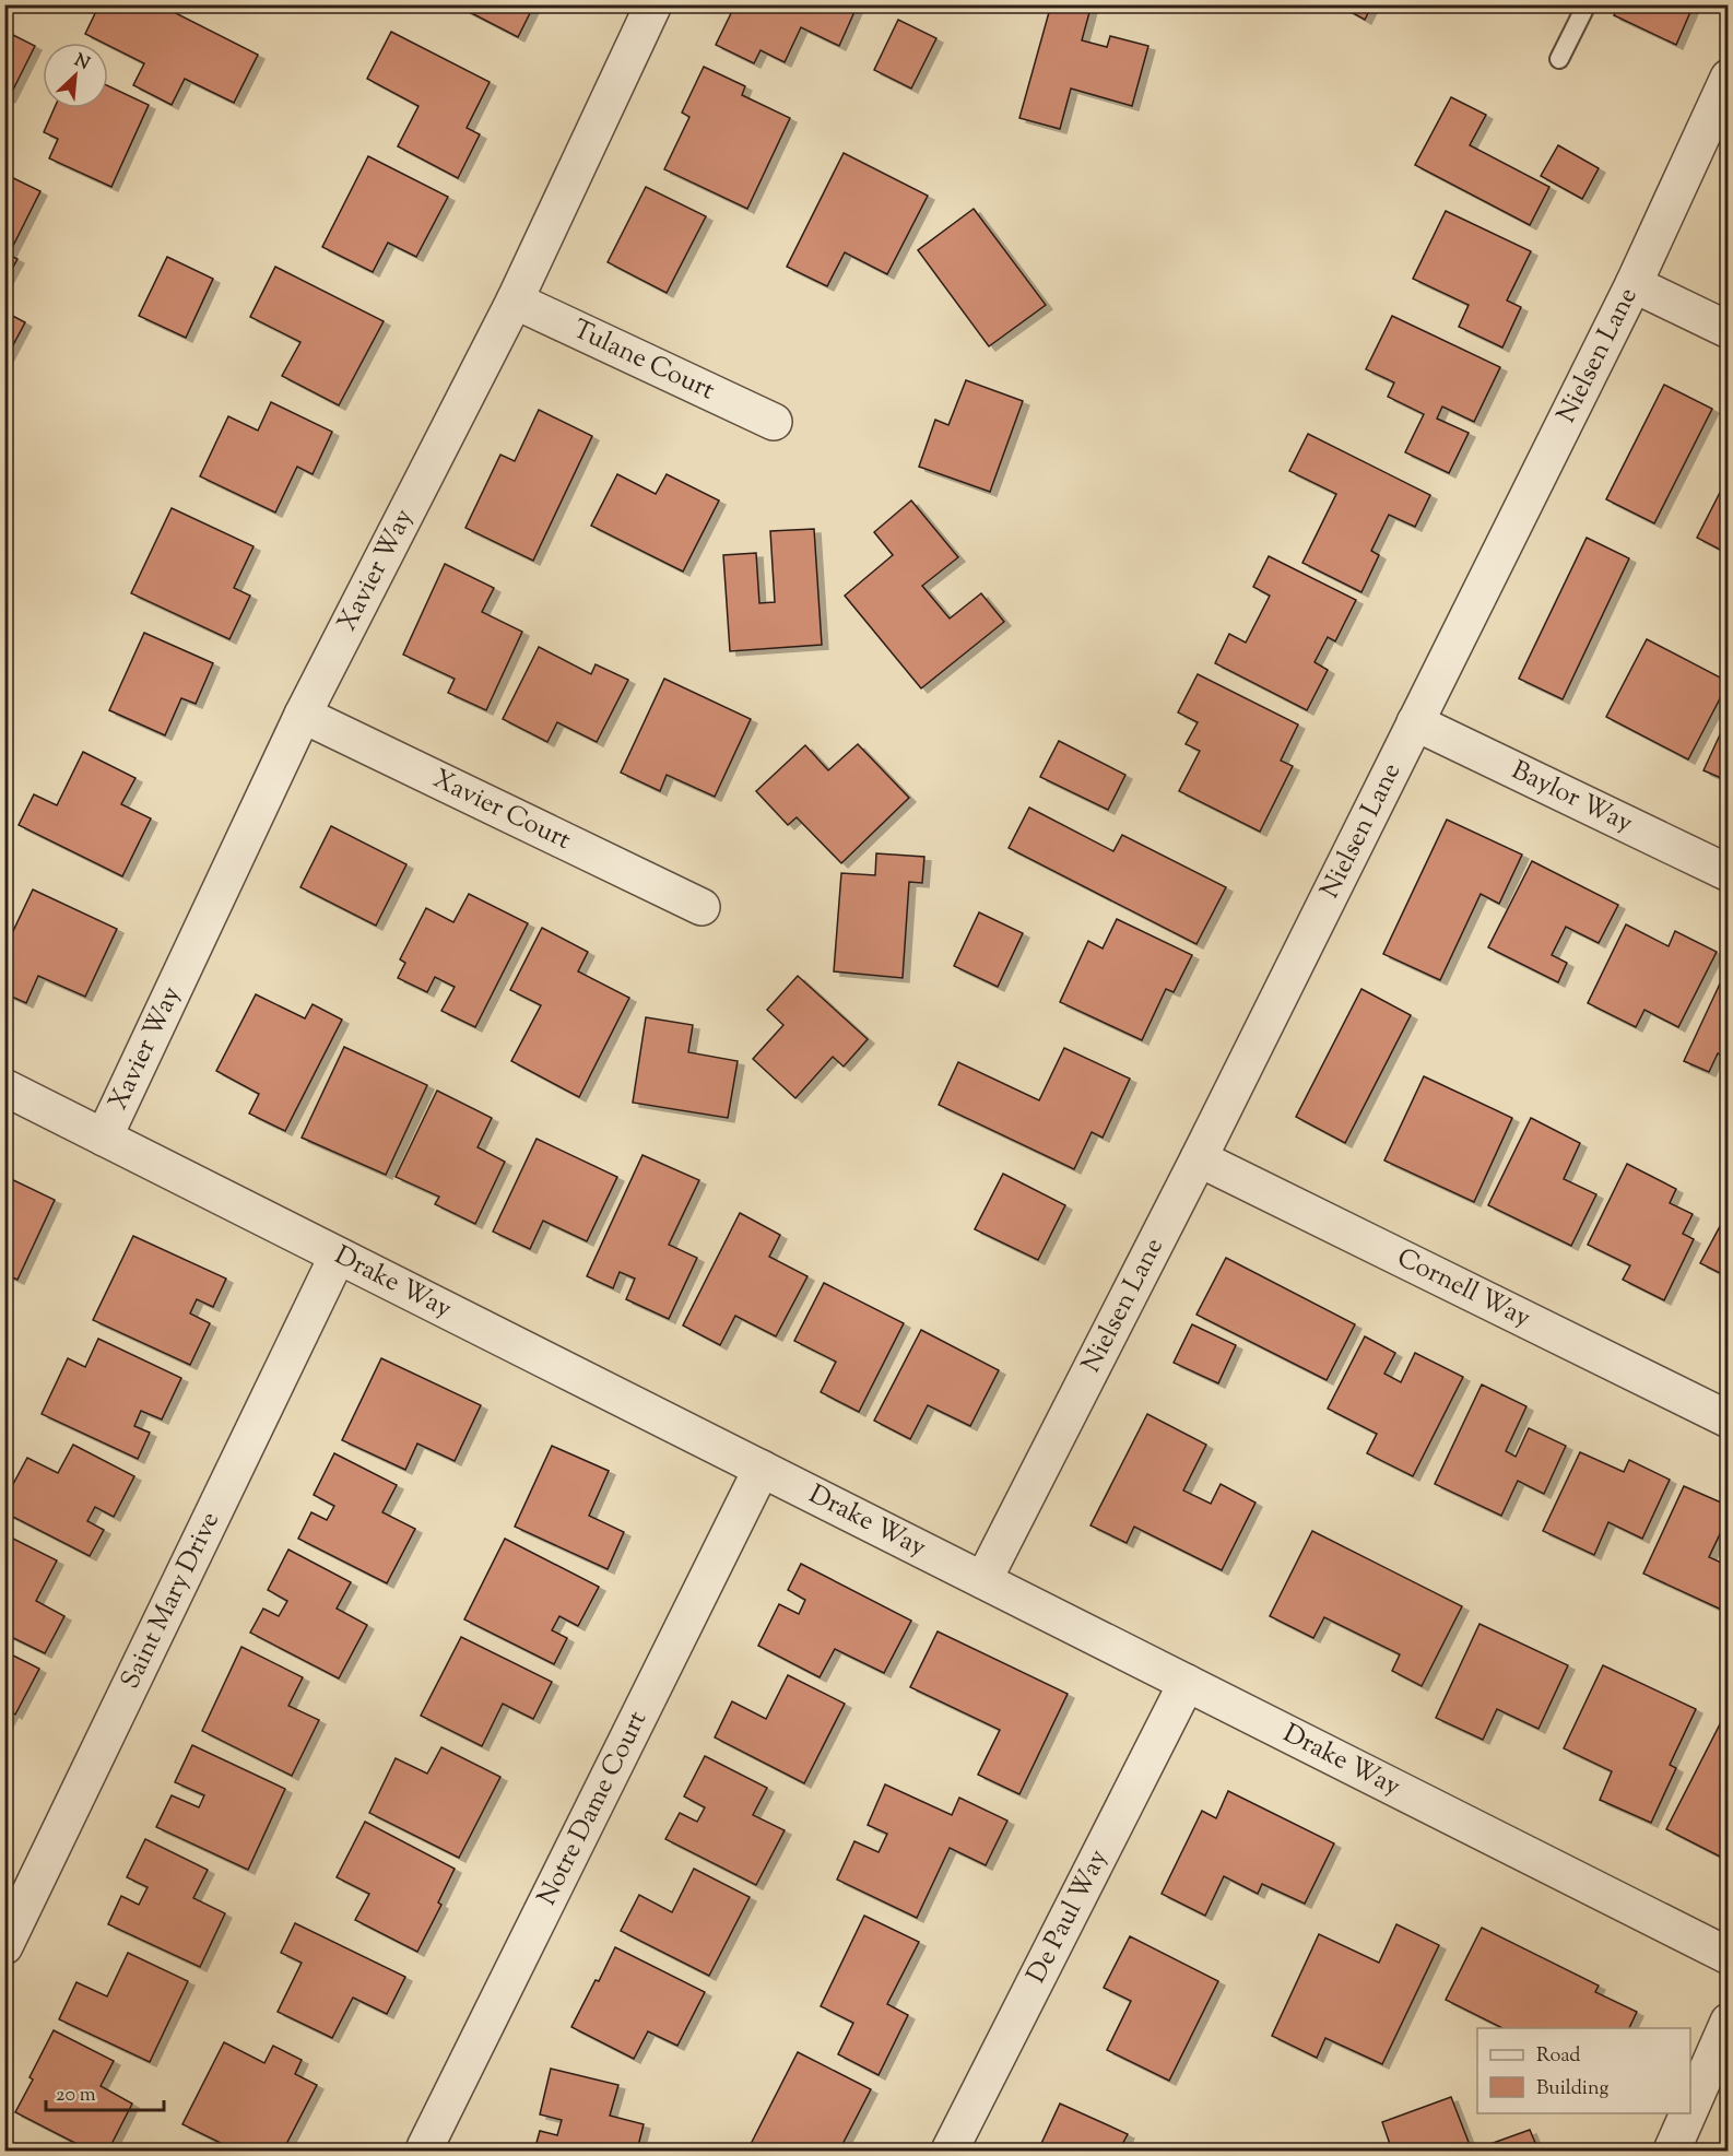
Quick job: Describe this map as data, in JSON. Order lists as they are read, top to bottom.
{
  "streets": {
    "street": [
      "Nielsen Lane",
      "Tulane Court",
      "Xavier Way",
      "Baylor Way",
      "Xavier Court",
      "Drake Way",
      "Cornell Way",
      "Saint Mary Drive",
      "Notre Dame Court",
      "De Paul Way"
    ]
  },
  "crossings": [
    ["Nielsen Lane", "Baylor Way"],
    ["Nielsen Lane", "Drake Way"],
    ["Nielsen Lane", "Cornell Way"],
    ["Tulane Court", "Xavier Way"],
    ["Xavier Way", "Xavier Court"],
    ["Xavier Way", "Drake Way"],
    ["Drake Way", "Saint Mary Drive"],
    ["Drake Way", "Notre Dame Court"],
    ["Drake Way", "De Paul Way"]
  ],
  "legend": ["Road", "Building"],
  "scale_bar": "20 m",
  "north": "top right"
}
